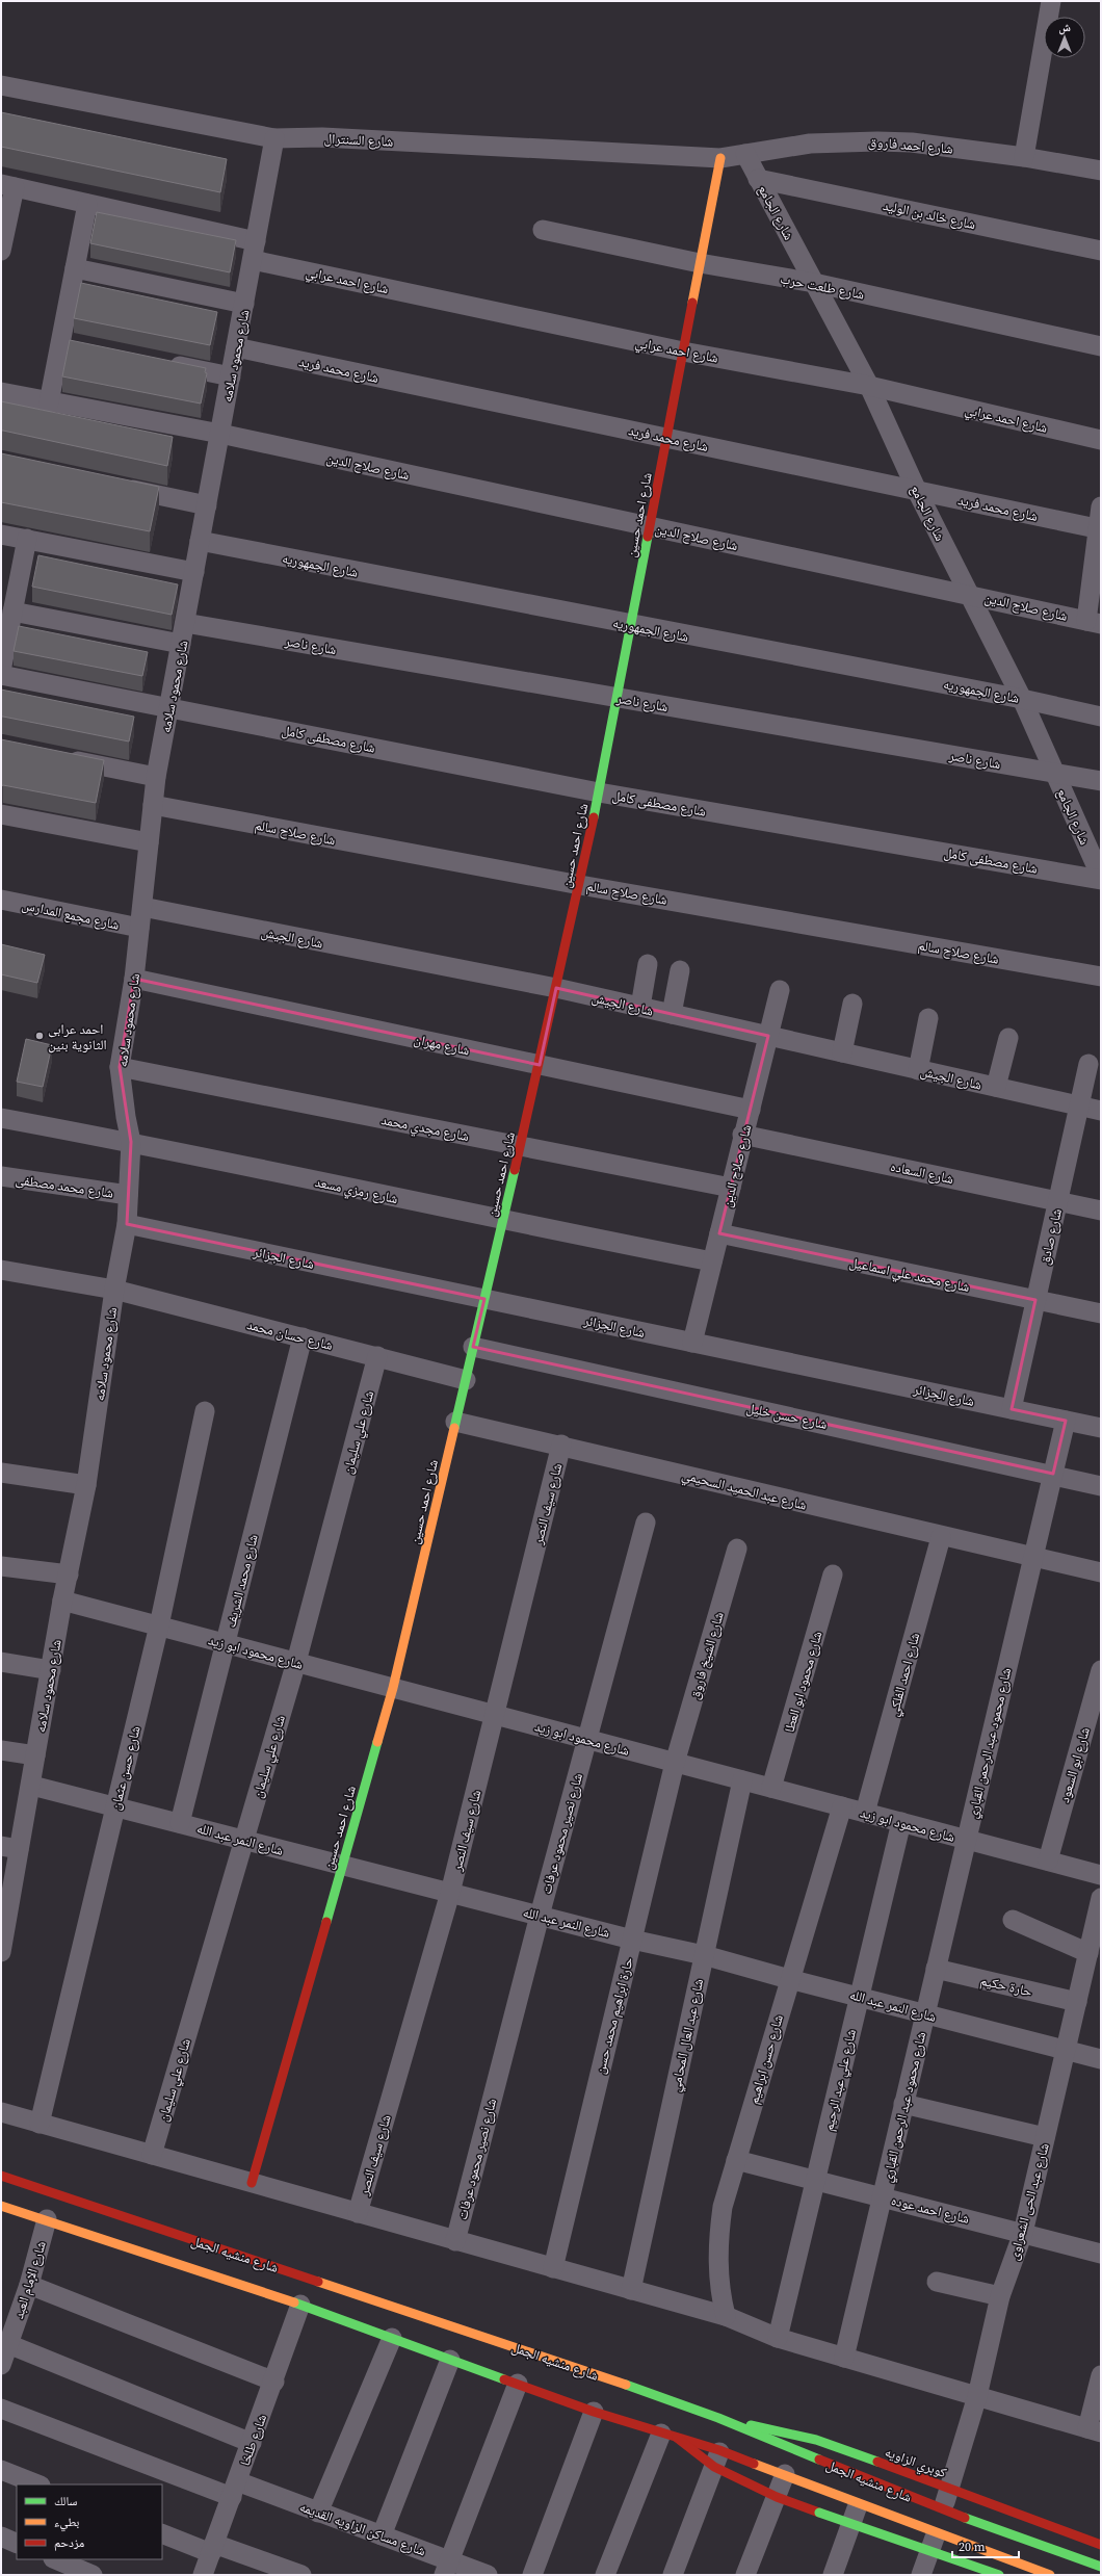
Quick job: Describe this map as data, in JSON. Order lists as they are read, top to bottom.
{
  "streets": {
    "main road": ["شارع احمد حسين", "شارع منشيه الجمل", "كوبري الزاويه"],
    "street": [
      "شارع السنترال",
      "شارع احمد فاروق",
      "شارع الجامع",
      "شارع خالد بن الوليد",
      "شارع احمد عرابي",
      "شارع طلعت حرب",
      "شارع محمود سلامه",
      "شارع محمد فريد",
      "شارع صلاح الدين",
      "شارع الجمهوريه",
      "شارع ناصر",
      "شارع مصطفى كامل",
      "شارع صلاح سالم",
      "شارع مجمع المدارس",
      "شارع الجيش",
      "شارع مهران",
      "شارع مجدي محمد",
      "شارع السعاده",
      "شارع محمد مصطفى",
      "شارع رمزي مسعد",
      "شارع صادق",
      "شارع الجزائر",
      "شارع محمد علي اسماعيل",
      "شارع حسان محمد",
      "شارع حسن خليل",
      "شارع علي سليمان",
      "شارع عبد الحميد السحيمي",
      "شارع سيف النصر",
      "شارع محمد الشريف",
      "شارع محمود ابو زيد",
      "شارع الشيخ فاروق",
      "شارع احمد الفلكي",
      "شارع محمود ابو العطا",
      "شارع محمود عبد الرحمن القباري",
      "شارع ابو السعود",
      "شارع حسن عثمان",
      "شارع نصير محمود عرفات",
      "شارع النمر عبد الله",
      "حارة حكيم",
      "حارة ابراهيم محمد حسن",
      "شارع عبد العال المحامي",
      "شارع حسن ابراهيم",
      "شارع علي عبد الرحيم",
      "شارع عبد الحى الشعراوى",
      "شارع احمد عوده",
      "شارع الإمام العبد",
      "شارع طلخا",
      "شارع مساكن الزاويه القديمه"
    ]
  },
  "crossings": [
    ["شارع السنترال", "شارع احمد فاروق"],
    ["شارع السنترال", "شارع محمود سلامه"],
    ["شارع السنترال", "شارع احمد حسين"],
    ["شارع احمد فاروق", "شارع الجامع"],
    ["شارع احمد فاروق", "شارع احمد حسين"],
    ["شارع الجامع", "شارع خالد بن الوليد"],
    ["شارع الجامع", "شارع احمد عرابي"],
    ["شارع الجامع", "شارع طلعت حرب"],
    ["شارع الجامع", "شارع محمد فريد"],
    ["شارع الجامع", "شارع صلاح الدين"],
    ["شارع الجامع", "شارع الجمهوريه"],
    ["شارع الجامع", "شارع ناصر"],
    ["شارع الجامع", "شارع مصطفى كامل"],
    ["شارع احمد عرابي", "شارع محمود سلامه"],
    ["شارع احمد عرابي", "شارع احمد حسين"],
    ["شارع طلعت حرب", "شارع احمد حسين"],
    ["شارع محمود سلامه", "شارع محمد فريد"],
    ["شارع محمود سلامه", "شارع صلاح الدين"],
    ["شارع محمود سلامه", "شارع الجمهوريه"],
    ["شارع محمود سلامه", "شارع ناصر"],
    ["شارع محمود سلامه", "شارع مصطفى كامل"],
    ["شارع محمود سلامه", "شارع صلاح سالم"],
    ["شارع محمود سلامه", "شارع مجمع المدارس"],
    ["شارع محمود سلامه", "شارع الجيش"],
    ["شارع محمود سلامه", "شارع مهران"],
    ["شارع محمود سلامه", "شارع مجدي محمد"],
    ["شارع محمود سلامه", "شارع محمد مصطفى"],
    ["شارع محمود سلامه", "شارع رمزي مسعد"],
    ["شارع محمود سلامه", "شارع الجزائر"],
    ["شارع محمود سلامه", "شارع حسان محمد"],
    ["شارع محمود سلامه", "شارع محمود ابو زيد"],
    ["شارع محمود سلامه", "شارع النمر عبد الله"],
    ["شارع محمد فريد", "شارع احمد حسين"],
    ["شارع صلاح الدين", "شارع احمد حسين"],
    ["شارع صلاح الدين", "شارع الجيش"],
    ["شارع صلاح الدين", "شارع مهران"],
    ["شارع صلاح الدين", "شارع مجدي محمد"],
    ["شارع صلاح الدين", "شارع السعاده"],
    ["شارع صلاح الدين", "شارع رمزي مسعد"],
    ["شارع صلاح الدين", "شارع الجزائر"],
    ["شارع صلاح الدين", "شارع محمد علي اسماعيل"],
    ["شارع احمد حسين", "شارع الجمهوريه"],
    ["شارع احمد حسين", "شارع ناصر"],
    ["شارع احمد حسين", "شارع مصطفى كامل"],
    ["شارع احمد حسين", "شارع صلاح سالم"],
    ["شارع احمد حسين", "شارع الجيش"],
    ["شارع احمد حسين", "شارع مهران"],
    ["شارع احمد حسين", "شارع مجدي محمد"],
    ["شارع احمد حسين", "شارع رمزي مسعد"],
    ["شارع احمد حسين", "شارع الجزائر"],
    ["شارع احمد حسين", "شارع حسان محمد"],
    ["شارع احمد حسين", "شارع حسن خليل"],
    ["شارع احمد حسين", "شارع عبد الحميد السحيمي"],
    ["شارع احمد حسين", "شارع محمود ابو زيد"],
    ["شارع احمد حسين", "شارع النمر عبد الله"],
    ["شارع الجيش", "شارع صادق"],
    ["شارع السعاده", "شارع صادق"],
    ["شارع صادق", "شارع الجزائر"],
    ["شارع صادق", "شارع محمد علي اسماعيل"],
    ["شارع الجزائر", "شارع محمود عبد الرحمن القباري"],
    ["شارع حسان محمد", "شارع علي سليمان"],
    ["شارع حسان محمد", "شارع محمد الشريف"],
    ["شارع حسن خليل", "شارع محمود عبد الرحمن القباري"],
    ["شارع علي سليمان", "شارع محمود ابو زيد"],
    ["شارع علي سليمان", "شارع النمر عبد الله"],
    ["شارع عبد الحميد السحيمي", "شارع سيف النصر"],
    ["شارع عبد الحميد السحيمي", "شارع احمد الفلكي"],
    ["شارع عبد الحميد السحيمي", "شارع محمود عبد الرحمن القباري"],
    ["شارع سيف النصر", "شارع محمود ابو زيد"],
    ["شارع سيف النصر", "شارع النمر عبد الله"],
    ["شارع محمد الشريف", "شارع محمود ابو زيد"],
    ["شارع محمد الشريف", "شارع النمر عبد الله"],
    ["شارع محمود ابو زيد", "شارع الشيخ فاروق"],
    ["شارع محمود ابو زيد", "شارع احمد الفلكي"],
    ["شارع محمود ابو زيد", "شارع محمود ابو العطا"],
    ["شارع محمود ابو زيد", "شارع محمود عبد الرحمن القباري"],
    ["شارع محمود ابو زيد", "شارع ابو السعود"],
    ["شارع محمود ابو زيد", "شارع حسن عثمان"],
    ["شارع محمود ابو زيد", "شارع نصير محمود عرفات"],
    ["شارع محمود ابو زيد", "حارة ابراهيم محمد حسن"],
    ["شارع محمود ابو زيد", "شارع عبد العال المحامي"],
    ["شارع محمود ابو زيد", "شارع حسن ابراهيم"],
    ["شارع محمود ابو زيد", "شارع علي عبد الرحيم"],
    ["شارع الشيخ فاروق", "حارة ابراهيم محمد حسن"],
    ["شارع محمود عبد الرحمن القباري", "شارع النمر عبد الله"],
    ["شارع محمود عبد الرحمن القباري", "حارة حكيم"],
    ["شارع محمود عبد الرحمن القباري", "شارع احمد عوده"],
    ["شارع حسن عثمان", "شارع النمر عبد الله"],
    ["شارع نصير محمود عرفات", "شارع النمر عبد الله"],
    ["شارع النمر عبد الله", "حارة ابراهيم محمد حسن"],
    ["شارع النمر عبد الله", "شارع عبد العال المحامي"],
    ["شارع النمر عبد الله", "شارع حسن ابراهيم"],
    ["شارع النمر عبد الله", "شارع علي عبد الرحيم"],
    ["شارع النمر عبد الله", "شارع عبد الحى الشعراوى"],
    ["حارة حكيم", "شارع عبد الحى الشعراوى"],
    ["شارع حسن ابراهيم", "شارع احمد عوده"],
    ["شارع علي عبد الرحيم", "شارع احمد عوده"],
    ["شارع عبد الحى الشعراوى", "شارع احمد عوده"],
    ["شارع عبد الحى الشعراوى", "شارع منشيه الجمل"],
    ["شارع منشيه الجمل", "شارع الإمام العبد"],
    ["شارع منشيه الجمل", "شارع طلخا"],
    ["شارع منشيه الجمل", "كوبري الزاويه"],
    ["شارع طلخا", "شارع مساكن الزاويه القديمه"]
  ],
  "places": ["احمد عرابى الثانوية بنين"],
  "legend": ["سالك", "بطيء", "مزدحم"],
  "scale_bar": "20 m",
  "north": "top"
}
